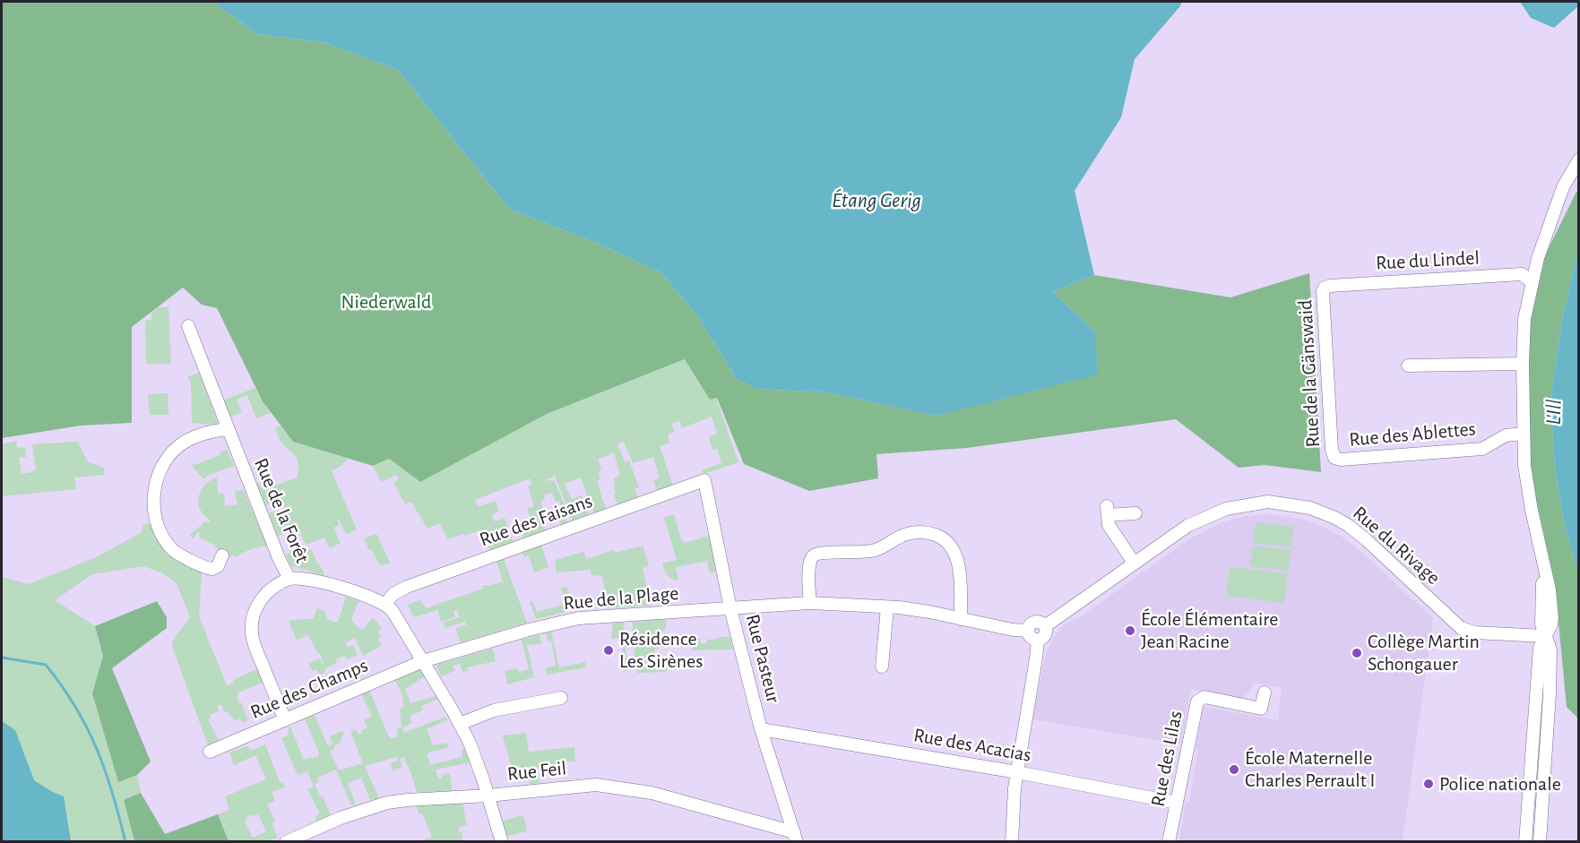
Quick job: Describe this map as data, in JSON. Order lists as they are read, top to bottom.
{
  "streets": {
    "street": [
      "Rue du Lindel",
      "Rue de la Gänswaid",
      "Rue des Ablettes",
      "Rue de la Forêt",
      "Rue des Faisans",
      "Rue du Rivage",
      "Rue de la Plage",
      "Rue Pasteur",
      "Rue des Champs",
      "Rue des Acacias",
      "Rue des Lilas",
      "Rue Feil"
    ]
  },
  "crossings": [
    ["Rue du Lindel", "Rue de la Gänswaid"],
    ["Rue de la Gänswaid", "Rue des Ablettes"],
    ["Rue de la Forêt", "Rue des Faisans"],
    ["Rue des Faisans", "Rue Pasteur"],
    ["Rue de la Plage", "Rue Pasteur"],
    ["Rue de la Plage", "Rue des Champs"],
    ["Rue Pasteur", "Rue des Acacias"],
    ["Rue Pasteur", "Rue Feil"],
    ["Rue des Acacias", "Rue des Lilas"]
  ],
  "water": ["Étang Gerig", "L'Ill"],
  "parks": ["Niederwald"],
  "places": [
    "École Élémentaire Jean Racine",
    "Résidence Les Sirènes",
    "Collège Martin Schongauer",
    "École Maternelle Charles Perrault I",
    "Police nationale"
  ]
}
